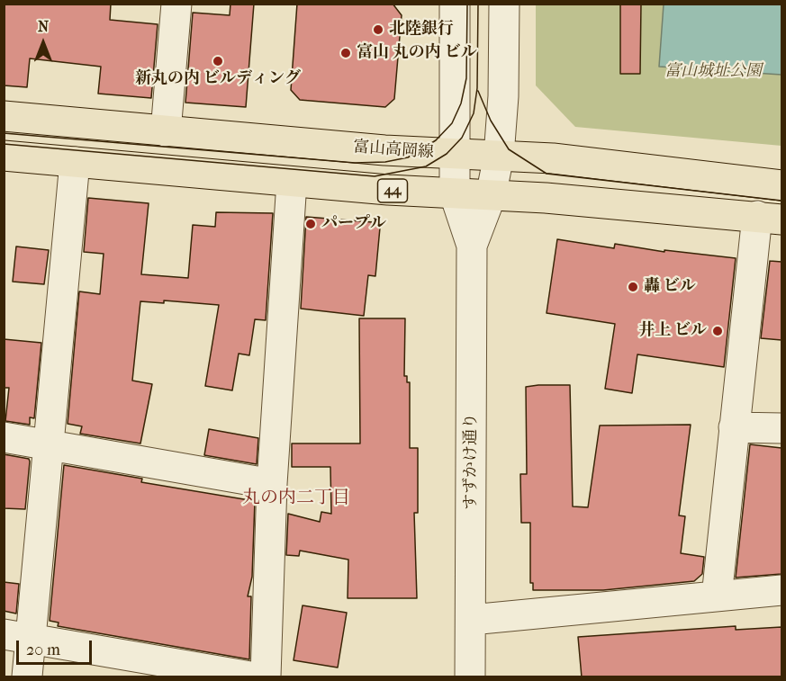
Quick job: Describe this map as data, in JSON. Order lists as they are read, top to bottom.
{
  "streets": {
    "main road": ["富山高岡線", "44"],
    "street": ["すずかけ通り"]
  },
  "districts": ["丸の内二丁目"],
  "parks": ["富山城址公園"],
  "places": [
    "北陸銀行",
    "富山 丸の内 ビル",
    "新丸の内 ビルディング",
    "パープル",
    "轟 ビル",
    "井上 ビル"
  ],
  "scale_bar": "20 m",
  "north": "top"
}
